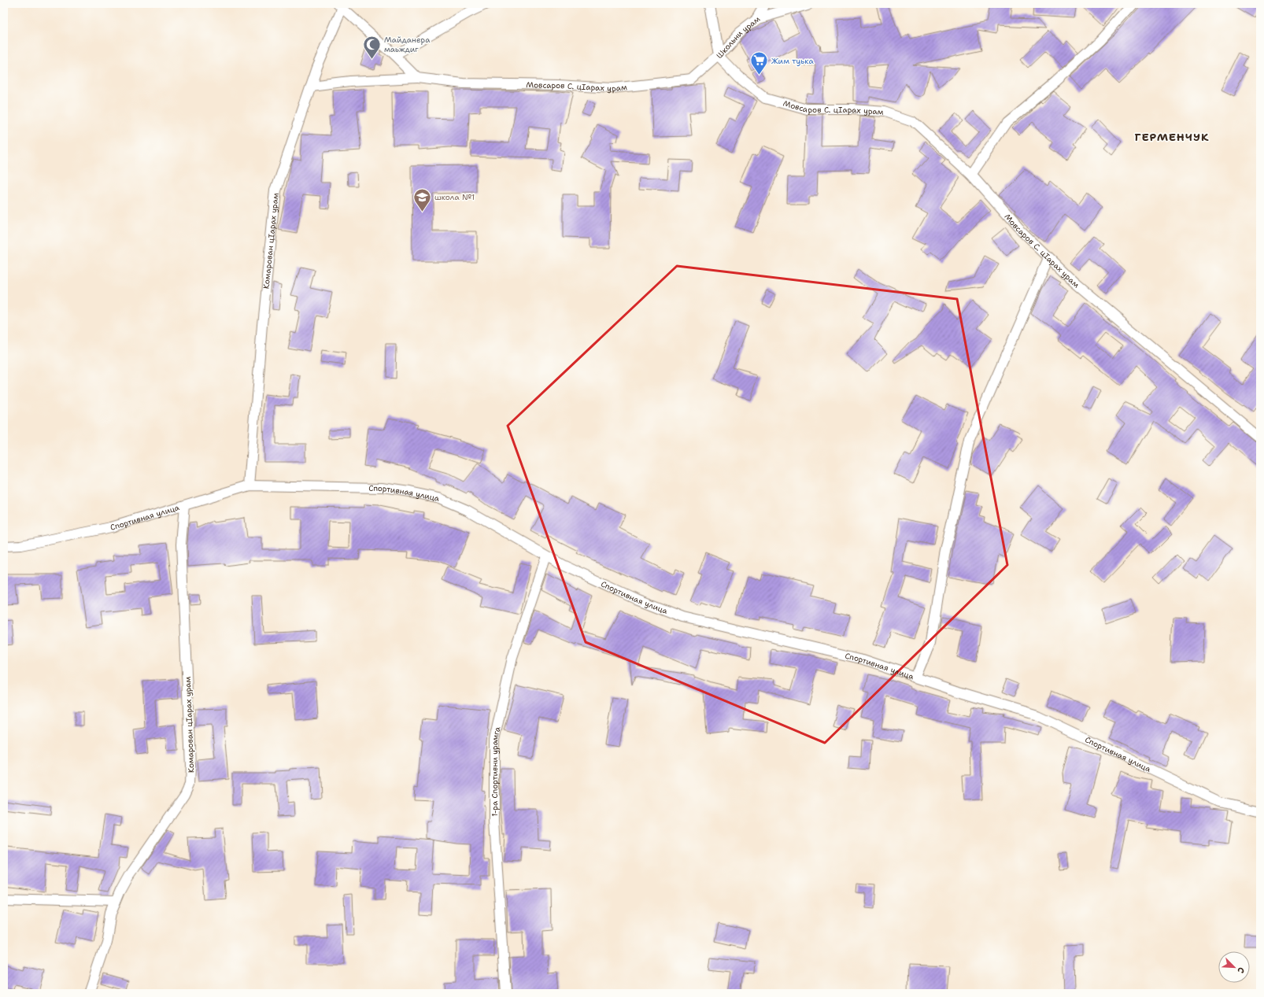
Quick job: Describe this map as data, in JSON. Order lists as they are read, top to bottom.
{
  "streets": {
    "street": [
      "Школьни урам",
      "Мовсаров С. цIарах урам",
      "Комарован цIарах урам",
      "Спортивная улица",
      "1-ра Спортивни урамга"
    ]
  },
  "crossings": [
    ["Школьни урам", "Мовсаров С. цIарах урам"],
    ["Мовсаров С. цIарах урам", "Комарован цIарах урам"],
    ["Комарован цIарах урам", "Спортивная улица"],
    ["Спортивная улица", "1-ра Спортивни урамга"]
  ],
  "districts": ["ГЕРМЕНЧУК"],
  "places": {
    "mosque": ["Майданера маьждиг"],
    "supermarket": ["Жим туька"],
    "school or university": ["школа №1"]
  },
  "north": "bottom right"
}
